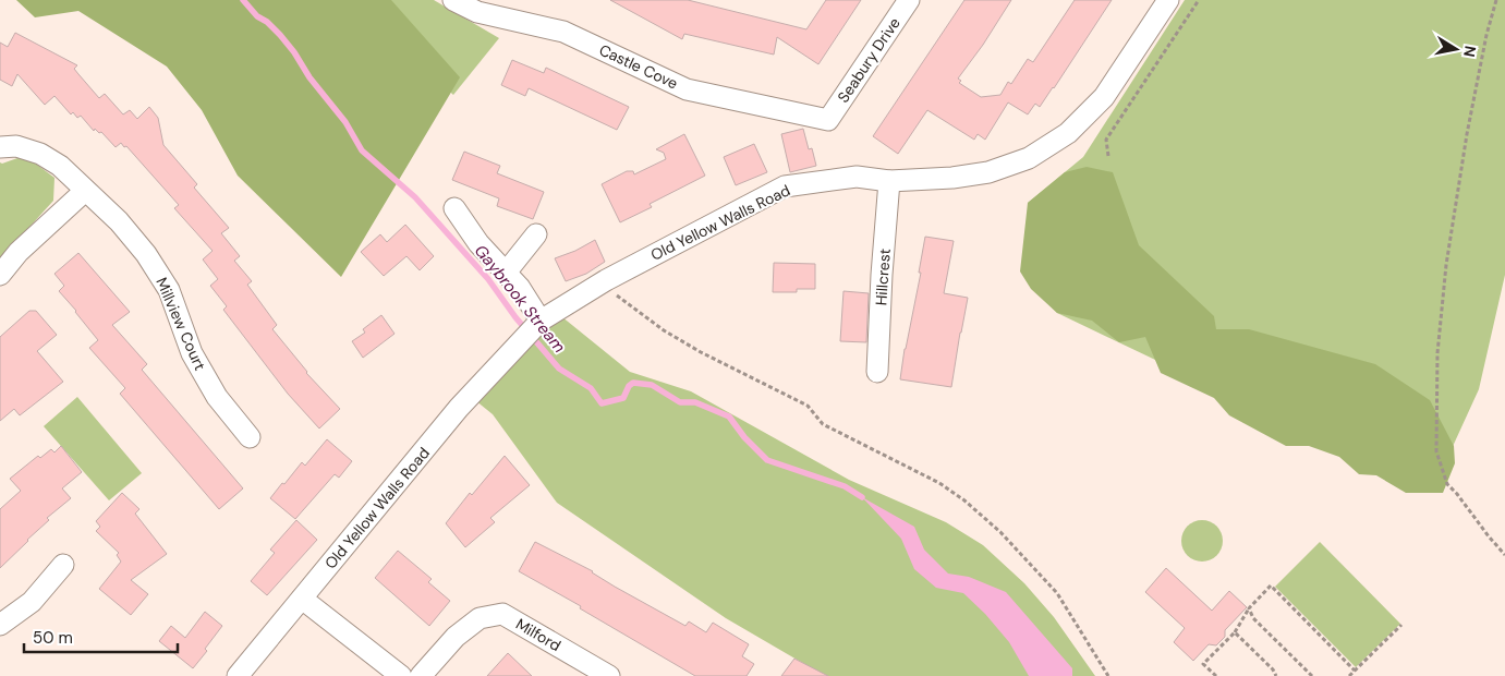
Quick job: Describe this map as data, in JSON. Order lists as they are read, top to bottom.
{
  "streets": {
    "street": [
      "Seabury Drive",
      "Castle Cove",
      "Old Yellow Walls Road",
      "Hillcrest",
      "Millview Court",
      "Milford"
    ]
  },
  "crossings": [
    ["Seabury Drive", "Castle Cove"],
    ["Old Yellow Walls Road", "Hillcrest"]
  ],
  "water": ["Gaybrook Stream"],
  "scale_bar": "50 m",
  "north": "right"
}
